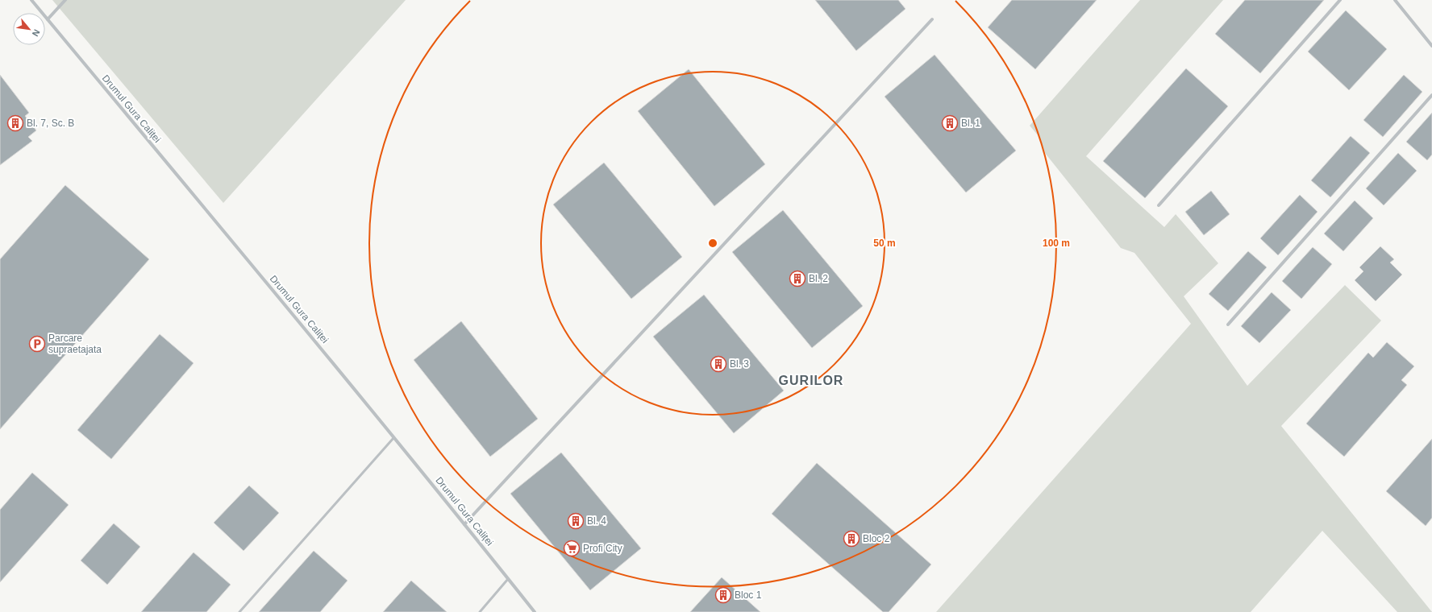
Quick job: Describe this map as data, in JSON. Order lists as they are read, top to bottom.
{
  "streets": {
    "street": ["Drumul Gura Caliței"]
  },
  "districts": ["GURILOR"],
  "places": {
    "building": [
      "Bl. 7, Sc. B",
      "Bl. 1",
      "Bl. 2",
      "Bl. 3",
      "Bl. 4",
      "Bloc 2",
      "Bloc 1"
    ],
    "parking": ["Parcare supraetajata"],
    "supermarket": ["Profi City"]
  },
  "north": "bottom right",
  "rings": ["50 m", "100 m"]
}
